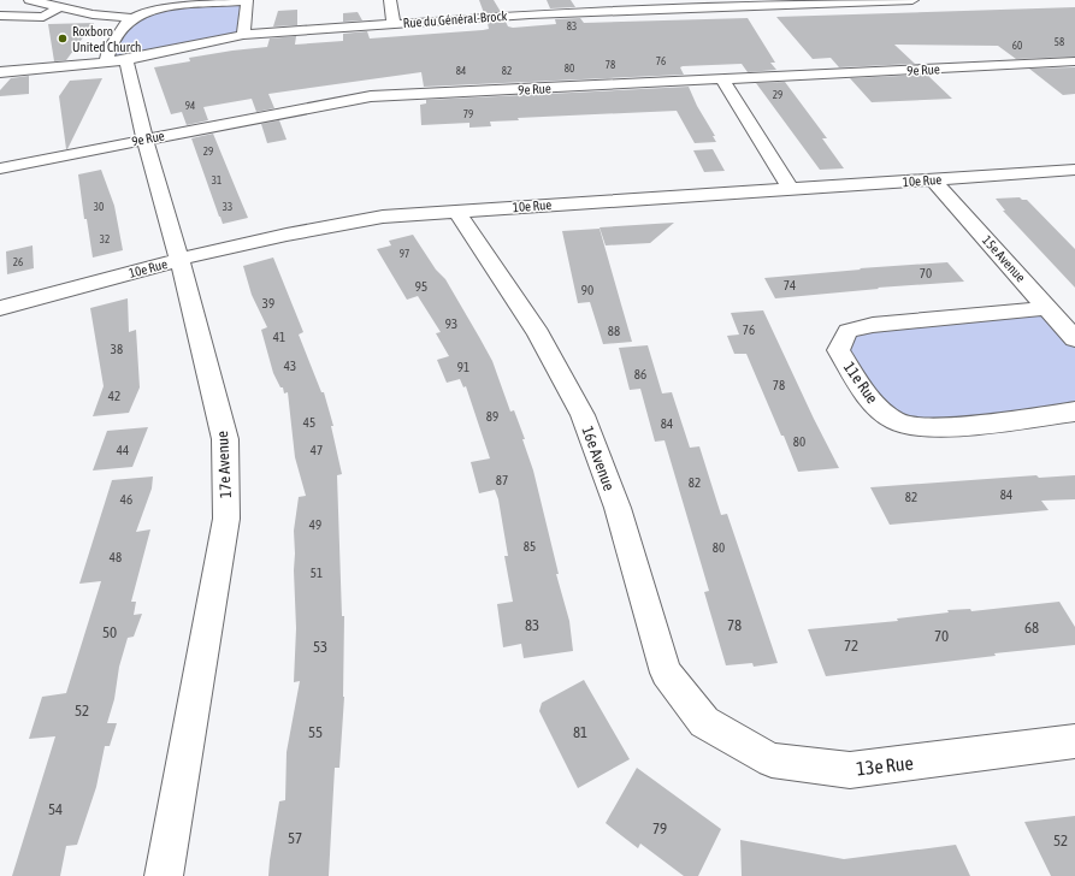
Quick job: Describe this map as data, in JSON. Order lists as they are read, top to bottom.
{
  "streets": {
    "street": [
      "Rue du Général-Brock",
      "9e Rue",
      "10e Rue",
      "15e Avenue",
      "11e Rue",
      "16e Avenue",
      "17e Avenue",
      "13e Rue"
    ]
  },
  "crossings": [
    ["Rue du Général-Brock", "17e Avenue"],
    ["9e Rue", "17e Avenue"],
    ["10e Rue", "15e Avenue"],
    ["10e Rue", "16e Avenue"],
    ["10e Rue", "17e Avenue"],
    ["15e Avenue", "11e Rue"],
    ["16e Avenue", "13e Rue"]
  ],
  "places": ["Roxboro United Church"],
  "house_numbers": [
    "83",
    "58",
    "60",
    "76",
    "78",
    "80",
    "84",
    "82",
    "29",
    "94",
    "79",
    "29",
    "31",
    "30",
    "33",
    "32",
    "97",
    "26",
    "70",
    "74",
    "95",
    "90",
    "39",
    "93",
    "76",
    "88",
    "41",
    "38",
    "43",
    "91",
    "86",
    "78",
    "42",
    "89",
    "45",
    "84",
    "80",
    "44",
    "47",
    "87",
    "82",
    "84",
    "82",
    "46",
    "49",
    "85",
    "80",
    "48",
    "51",
    "83",
    "78",
    "68",
    "50",
    "70",
    "72",
    "53",
    "52",
    "55",
    "81",
    "54",
    "79",
    "57",
    "52"
  ]
}
